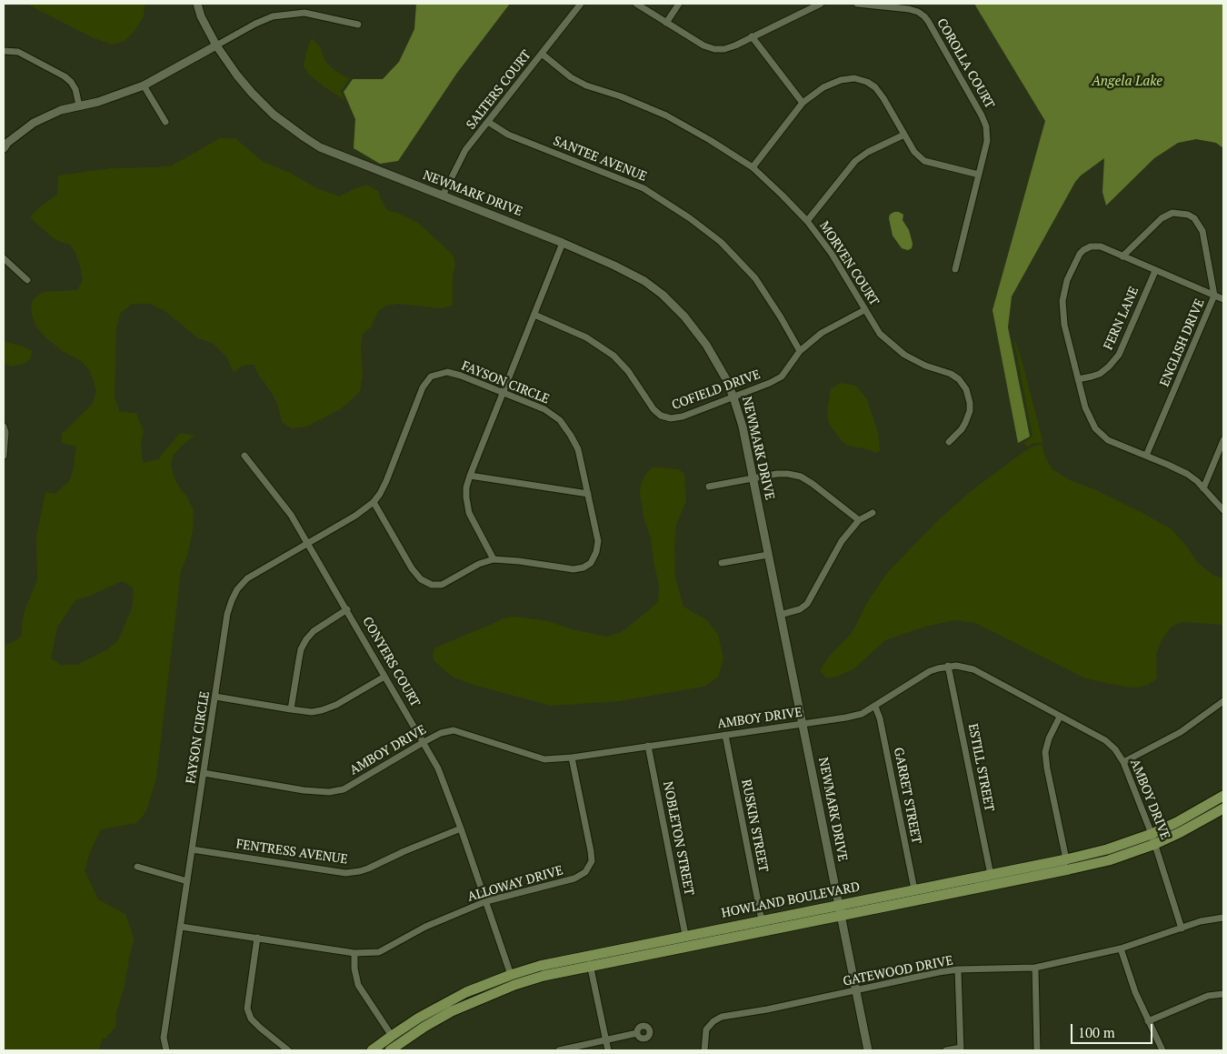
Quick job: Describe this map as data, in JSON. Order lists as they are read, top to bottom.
{
  "streets": {
    "main road": ["HOWLAND BOULEVARD"],
    "street": [
      "COROLLA COURT",
      "SALTERS COURT",
      "SANTEE AVENUE",
      "NEWMARK DRIVE",
      "MORVEN COURT",
      "FERN LANE",
      "ENGLISH DRIVE",
      "FAYSON CIRCLE",
      "COFIELD DRIVE",
      "CONYERS COURT",
      "AMBOY DRIVE",
      "ESTILL STREET",
      "GARRET STREET",
      "RUSKIN STREET",
      "NOBLETON STREET",
      "FENTRESS AVENUE",
      "ALLOWAY DRIVE",
      "GATEWOOD DRIVE"
    ]
  },
  "crossings": [
    ["SALTERS COURT", "SANTEE AVENUE"],
    ["SALTERS COURT", "NEWMARK DRIVE"],
    ["SALTERS COURT", "MORVEN COURT"],
    ["SANTEE AVENUE", "COFIELD DRIVE"],
    ["NEWMARK DRIVE", "COFIELD DRIVE"],
    ["NEWMARK DRIVE", "AMBOY DRIVE"],
    ["NEWMARK DRIVE", "HOWLAND BOULEVARD"],
    ["NEWMARK DRIVE", "GATEWOOD DRIVE"],
    ["MORVEN COURT", "COFIELD DRIVE"],
    ["FAYSON CIRCLE", "CONYERS COURT"],
    ["FAYSON CIRCLE", "AMBOY DRIVE"],
    ["FAYSON CIRCLE", "FENTRESS AVENUE"],
    ["FAYSON CIRCLE", "ALLOWAY DRIVE"],
    ["CONYERS COURT", "AMBOY DRIVE"],
    ["CONYERS COURT", "FENTRESS AVENUE"],
    ["CONYERS COURT", "ALLOWAY DRIVE"],
    ["CONYERS COURT", "HOWLAND BOULEVARD"],
    ["AMBOY DRIVE", "ESTILL STREET"],
    ["AMBOY DRIVE", "GARRET STREET"],
    ["AMBOY DRIVE", "RUSKIN STREET"],
    ["AMBOY DRIVE", "NOBLETON STREET"],
    ["AMBOY DRIVE", "ALLOWAY DRIVE"],
    ["AMBOY DRIVE", "HOWLAND BOULEVARD"],
    ["AMBOY DRIVE", "GATEWOOD DRIVE"],
    ["ESTILL STREET", "HOWLAND BOULEVARD"],
    ["GARRET STREET", "HOWLAND BOULEVARD"],
    ["RUSKIN STREET", "HOWLAND BOULEVARD"],
    ["NOBLETON STREET", "HOWLAND BOULEVARD"]
  ],
  "water": ["Angela Lake"],
  "scale_bar": "100 m"
}
